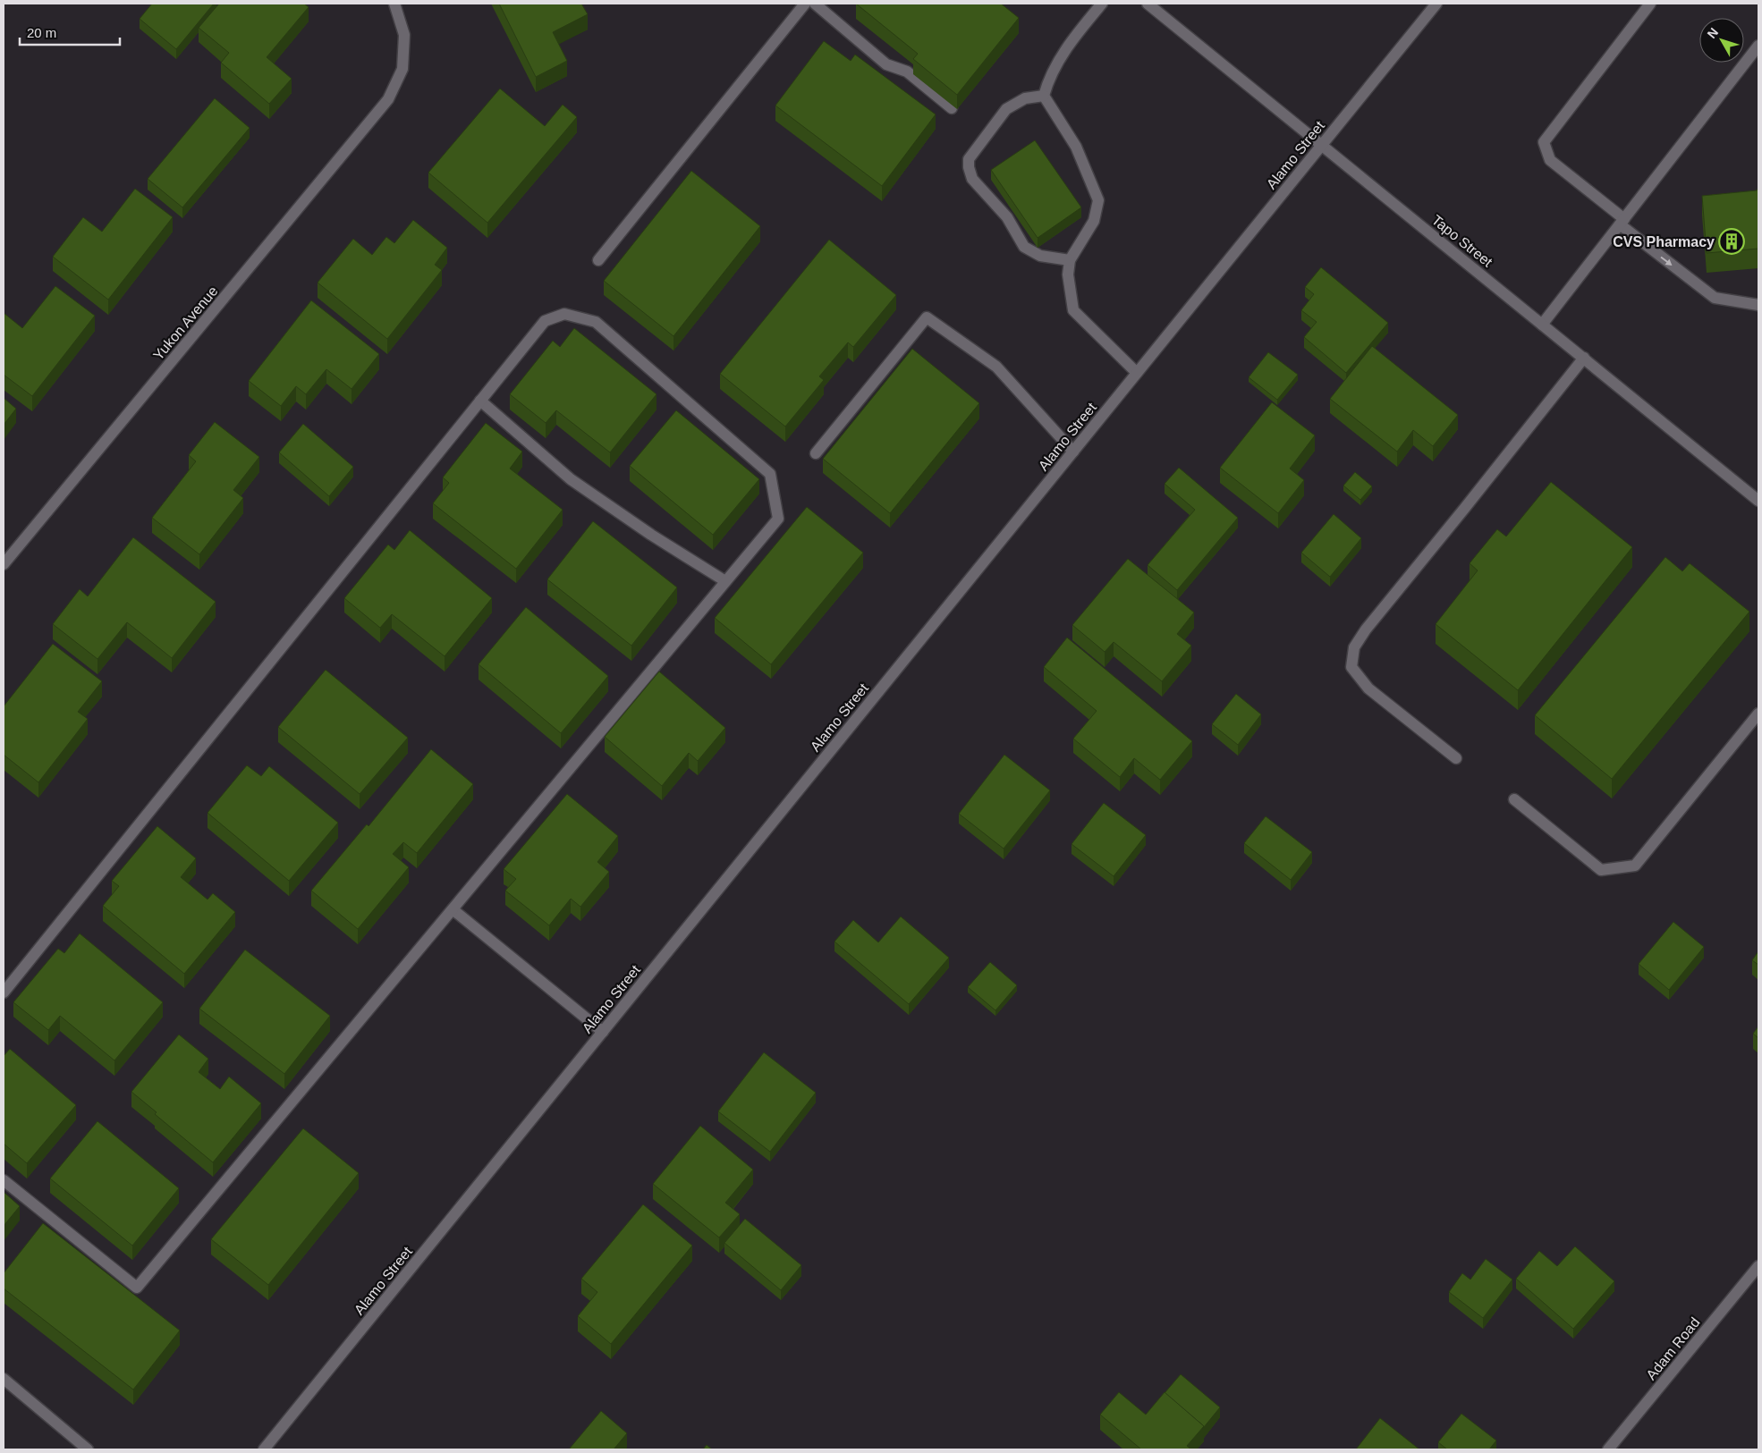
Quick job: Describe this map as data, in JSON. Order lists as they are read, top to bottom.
{
  "streets": {
    "street": [
      "Alamo Street",
      "Tapo Street",
      "Yukon Avenue",
      "Adam Road"
    ]
  },
  "crossings": [
    ["Alamo Street", "Tapo Street"]
  ],
  "places": {
    "building": ["CVS Pharmacy"]
  },
  "scale_bar": "20 m",
  "north": "top left"
}
